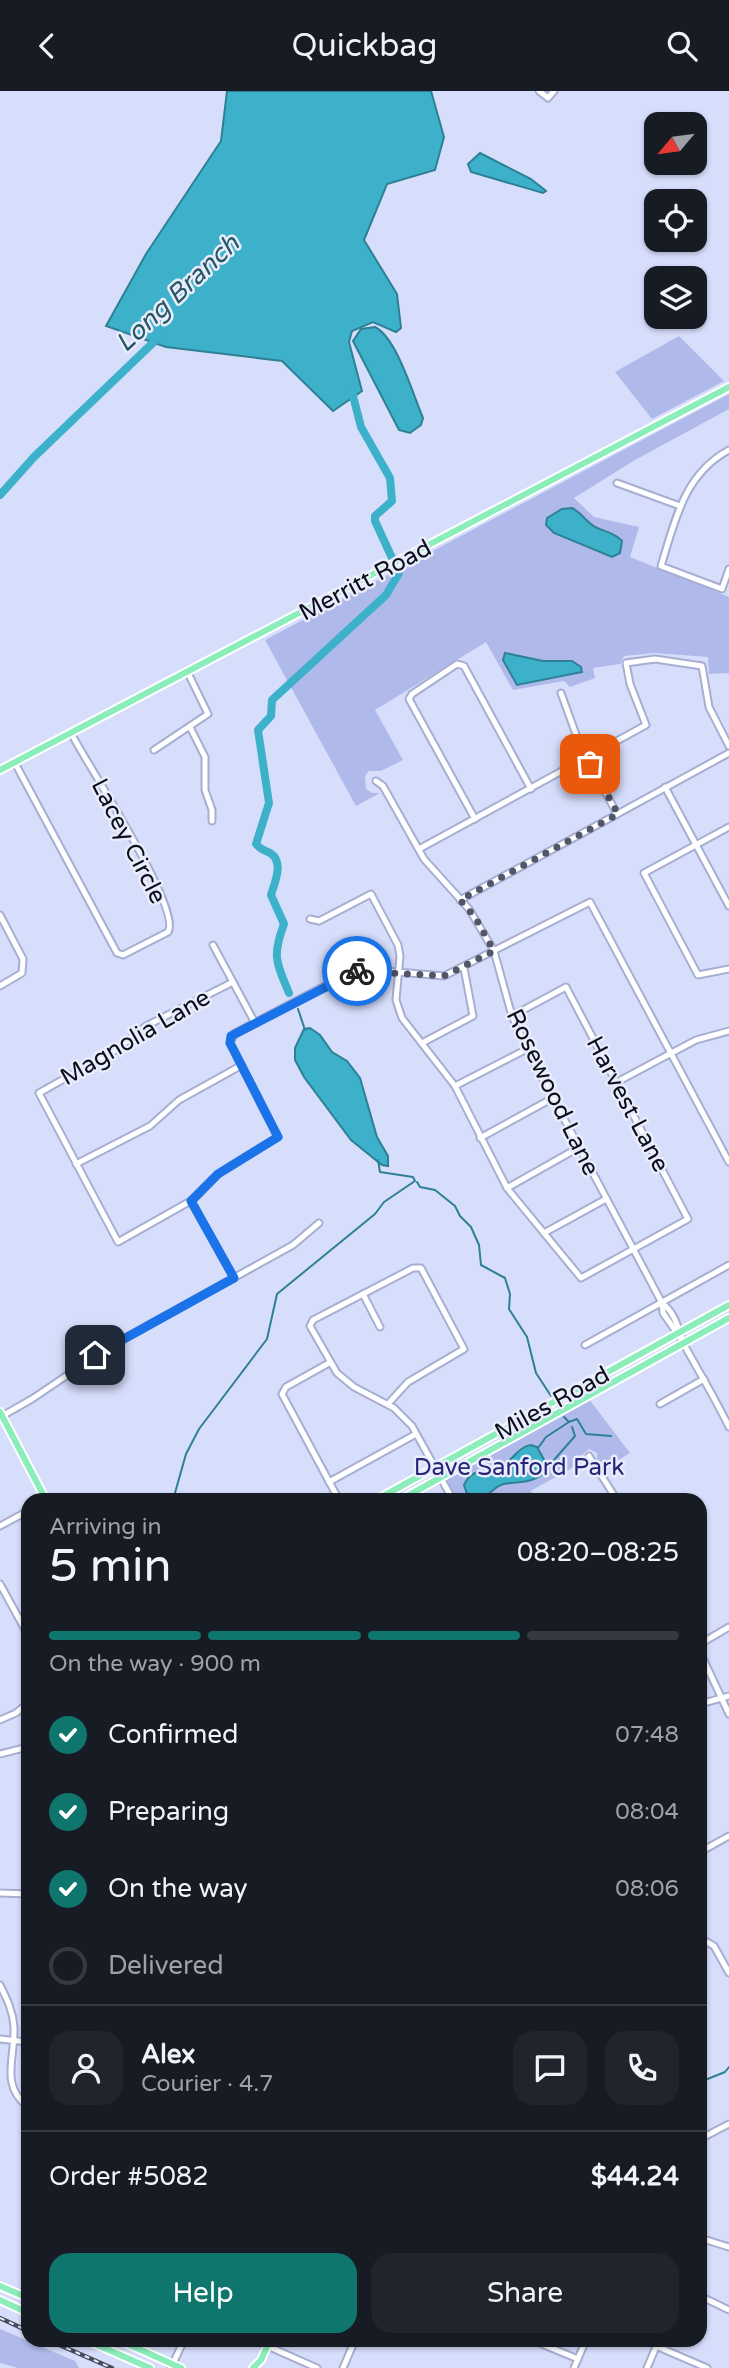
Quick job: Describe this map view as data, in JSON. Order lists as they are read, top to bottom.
{
  "streets": {
    "main road": ["Merritt Road", "Miles Road"],
    "street": [
      "Lacey Circle",
      "Magnolia Lane",
      "Rosewood Lane",
      "Harvest Lane"
    ]
  },
  "crossings": [
    ["Merritt Road", "Lacey Circle"],
    ["Rosewood Lane", "Harvest Lane"],
    ["Rosewood Lane", "Miles Road"]
  ],
  "water": ["Long Branch"],
  "parks": ["Dave Sanford Park"],
  "north": "bottom left",
  "page": {
    "header": "Quickbag",
    "heading": ["5 min", "Arriving in", "08:20–08:25"],
    "panel": [
      "Alex",
      "Courier · 4.7",
      "Order #5082",
      "$44.24"
    ],
    "bar": "On the way · 900 m",
    "list": [
      ["Confirmed", "07:48"],
      ["Preparing", "08:04"],
      ["On the way", "08:06"],
      "Delivered"
    ],
    "buttons": ["Help", "Share"]
  }
}
